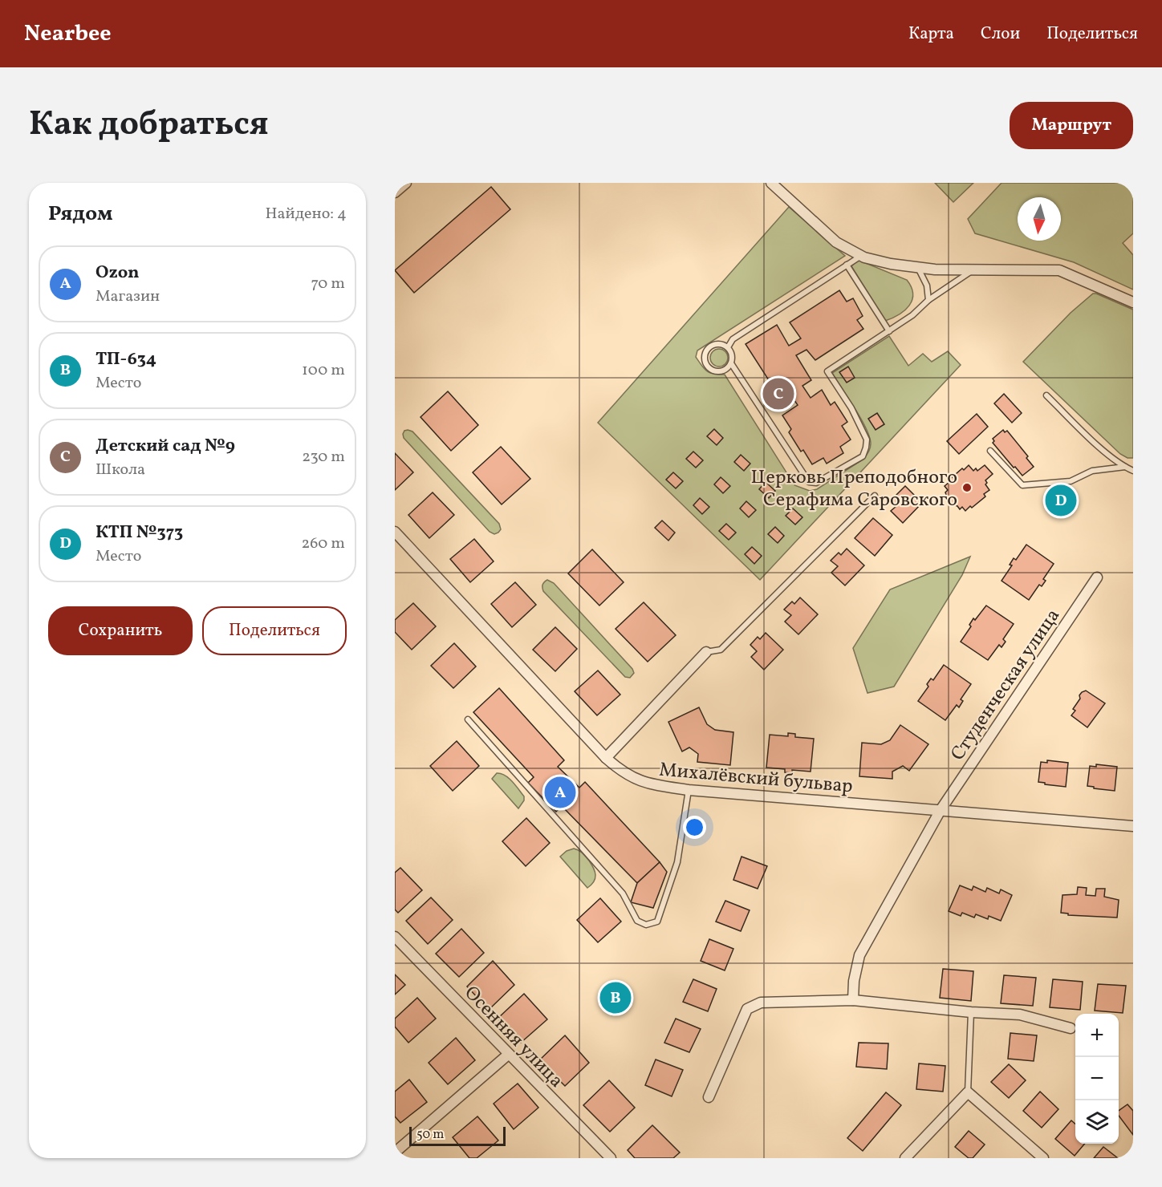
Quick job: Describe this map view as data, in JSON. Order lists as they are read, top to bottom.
{
  "streets": {
    "street": ["Студенческая улица", "Михалёвский бульвар", "Осенняя улица"]
  },
  "crossings": [
    ["Студенческая улица", "Михалёвский бульвар"]
  ],
  "places": ["Церковь Преподобного Серафима Саровского"],
  "scale_bar": "50 m",
  "north": "bottom",
  "page": {
    "header": "Nearbee",
    "nav": ["Карта", "Слои", "Поделиться"],
    "title": "Как добраться",
    "buttons": [
      "Маршрут",
      ["Сохранить", "Поделиться"]
    ],
    "heading": ["Рядом", "Найдено: 4"],
    "list": [
      {
        "mark": "A",
        "name": "Ozon",
        "note": "Магазин",
        "value": "70 m"
      },
      {
        "mark": "B",
        "name": "ТП-634",
        "note": "Место",
        "value": "100 m"
      },
      {
        "mark": "C",
        "name": "Детский сад №9",
        "note": "Школа",
        "value": "230 m"
      },
      {
        "mark": "D",
        "name": "КТП №373",
        "note": "Место",
        "value": "260 m"
      }
    ],
    "pins": [
      "C",
      "D",
      "A",
      "B"
    ],
    "map_buttons": ["+", "−"],
    "scale": "50 m"
  }
}
